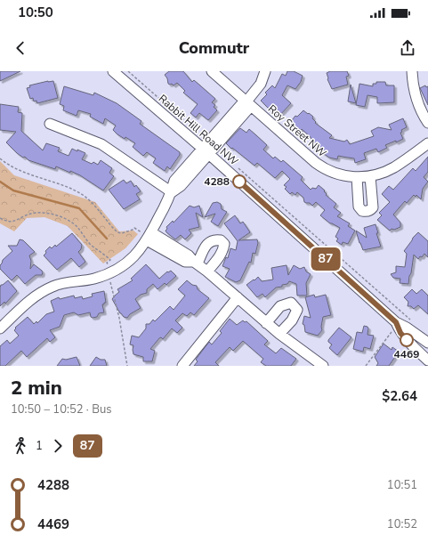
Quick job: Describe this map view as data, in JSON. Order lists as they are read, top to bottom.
{
  "streets": {
    "street": ["Rabbit Hill Road NW", "Roy Street NW"]
  },
  "places": ["4288", "4469"],
  "lines": ["bus line 87"],
  "page": {
    "status": "10:50",
    "header": "Commutr",
    "on_map": "87",
    "heading": ["2 min", "10:50 – 10:52 · Bus", "$2.64"],
    "legs": ["1", "87"],
    "list": [
      {
        "name": "4288",
        "value": "10:51"
      },
      {
        "name": "4469",
        "value": "10:52"
      }
    ]
  }
}
